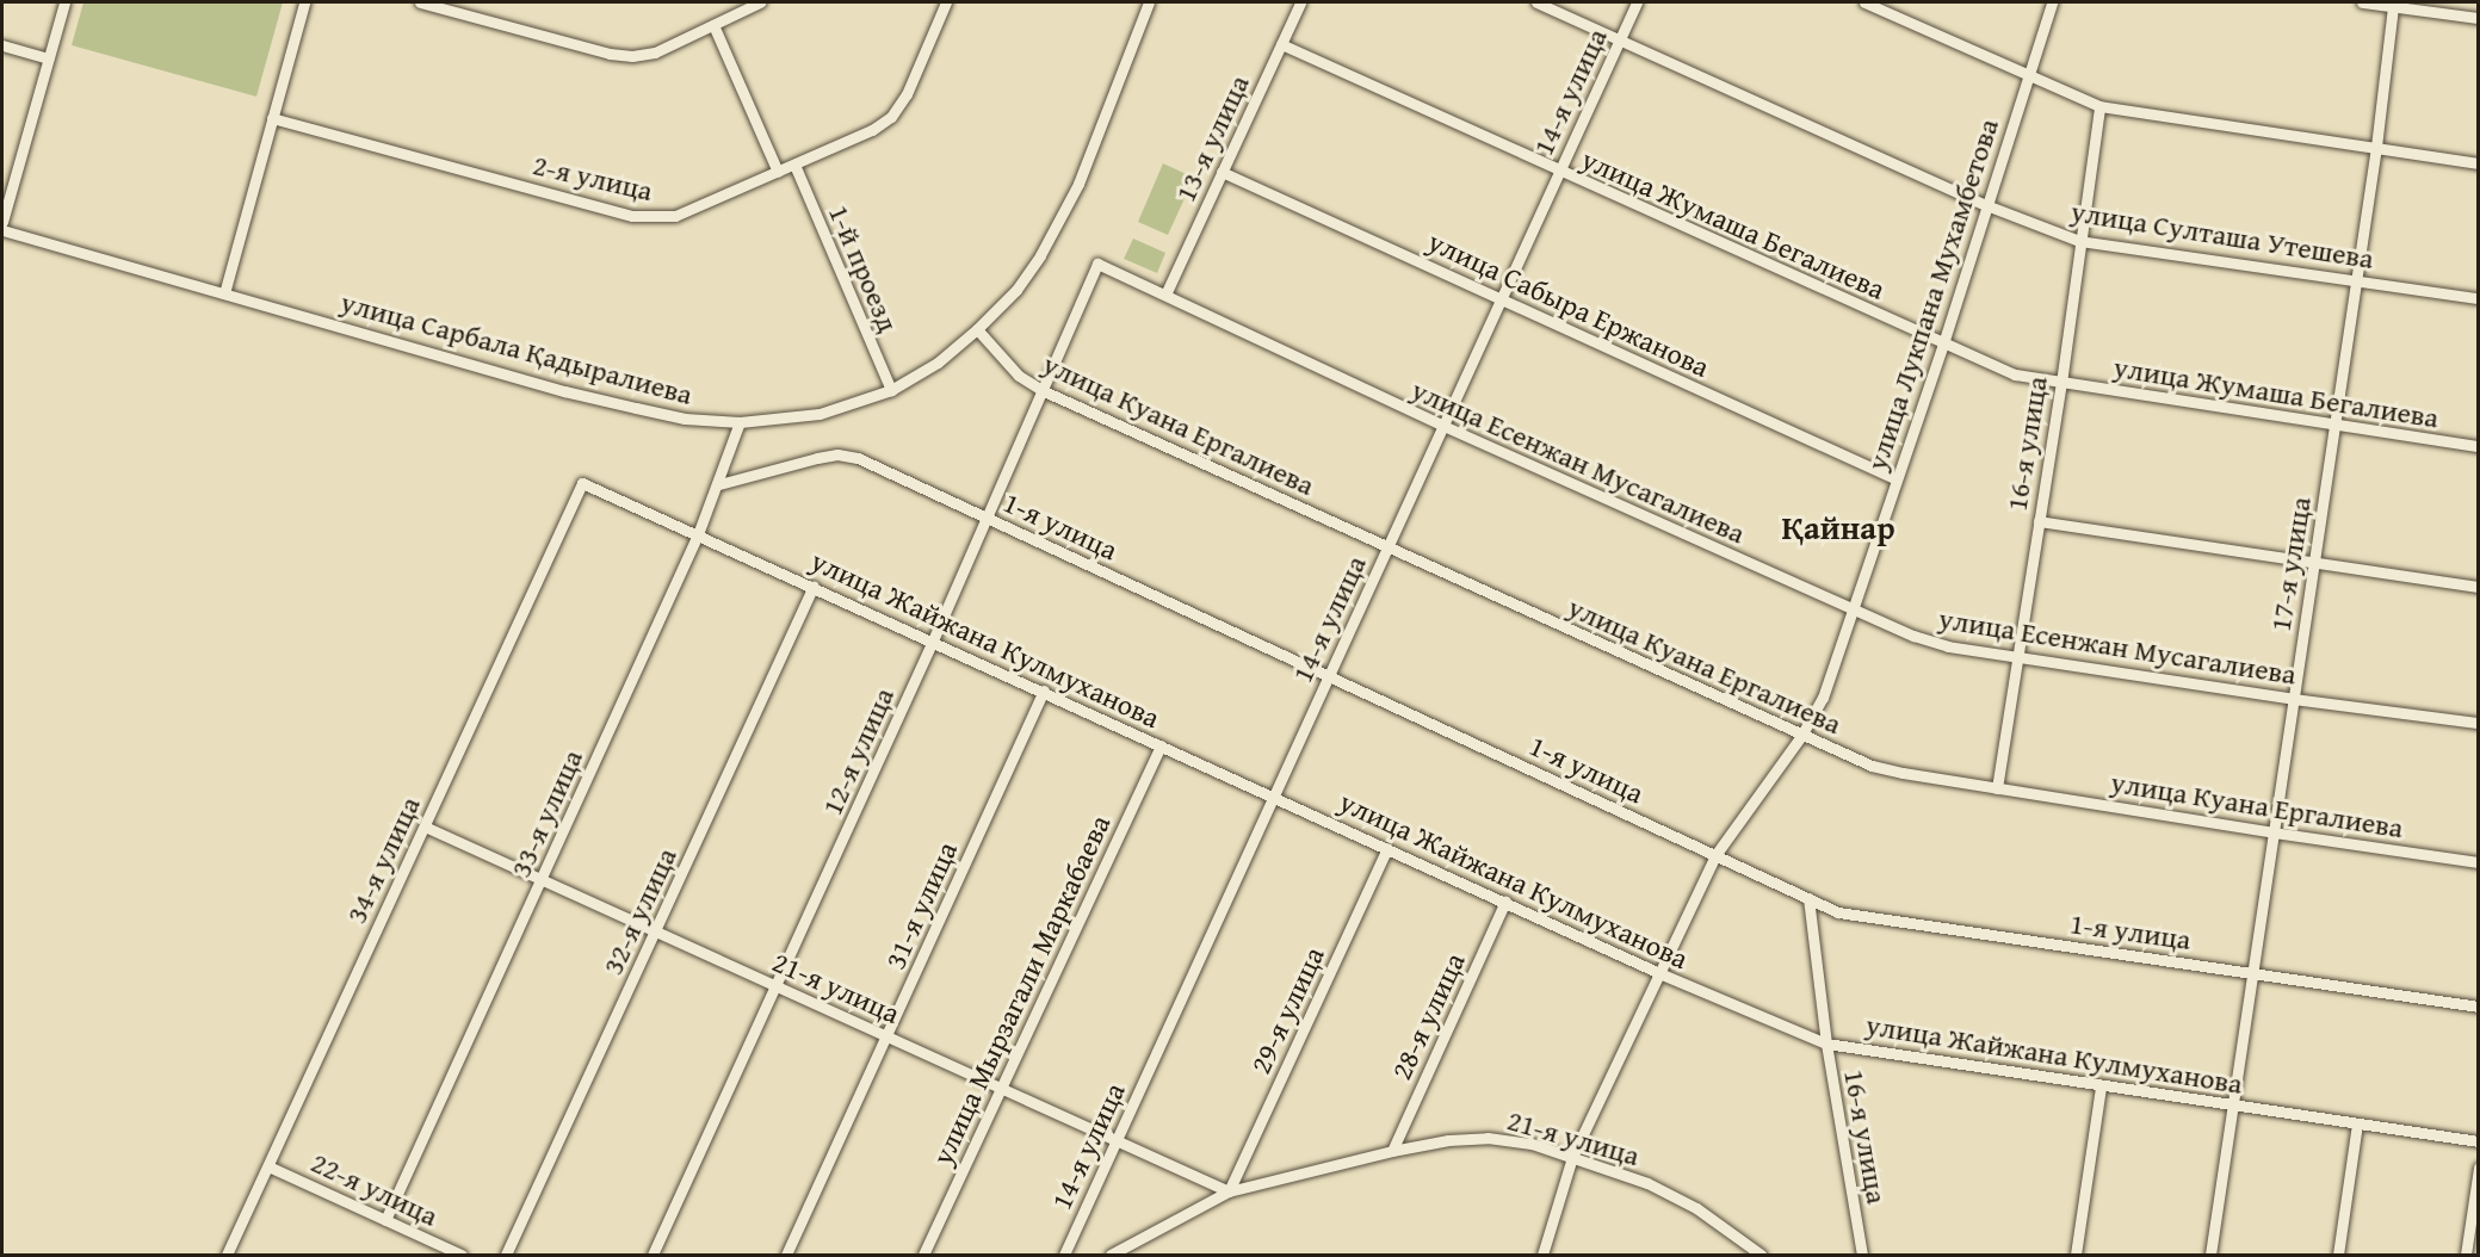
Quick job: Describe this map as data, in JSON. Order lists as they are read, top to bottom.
{
  "streets": {
    "street": [
      "14-я улица",
      "13-я улица",
      "2-я улица",
      "улица Жумаша Бегалиева",
      "улица Султаша Утешева",
      "1-й проезд",
      "улица Лукпана Мухамбетова",
      "улица Сабыра Ержанова",
      "улица Сарбала Қадыралиева",
      "улица Куана Ергалиева",
      "16-я улица",
      "улица Есенжан Мусагалиева",
      "1-я улица",
      "17-я улица",
      "улица Жайжана Кулмуханова",
      "12-я улица",
      "33-я улица",
      "34-я улица",
      "31-я улица",
      "32-я улица",
      "21-я улица",
      "улица Мырзагали Маркабаева",
      "29-я улица",
      "28-я улица",
      "22-я улица"
    ]
  },
  "crossings": [
    ["14-я улица", "улица Жумаша Бегалиева"],
    ["14-я улица", "улица Султаша Утешева"],
    ["14-я улица", "улица Сабыра Ержанова"],
    ["14-я улица", "улица Куана Ергалиева"],
    ["14-я улица", "улица Есенжан Мусагалиева"],
    ["14-я улица", "1-я улица"],
    ["14-я улица", "улица Жайжана Кулмуханова"],
    ["14-я улица", "21-я улица"],
    ["13-я улица", "улица Жумаша Бегалиева"],
    ["13-я улица", "улица Сабыра Ержанова"],
    ["13-я улица", "улица Есенжан Мусагалиева"],
    ["2-я улица", "1-й проезд"],
    ["улица Жумаша Бегалиева", "улица Лукпана Мухамбетова"],
    ["улица Жумаша Бегалиева", "16-я улица"],
    ["улица Жумаша Бегалиева", "17-я улица"],
    ["улица Султаша Утешева", "улица Лукпана Мухамбетова"],
    ["улица Султаша Утешева", "16-я улица"],
    ["улица Султаша Утешева", "17-я улица"],
    ["1-й проезд", "улица Сарбала Қадыралиева"],
    ["улица Лукпана Мухамбетова", "улица Сабыра Ержанова"],
    ["улица Лукпана Мухамбетова", "улица Куана Ергалиева"],
    ["улица Лукпана Мухамбетова", "улица Есенжан Мусагалиева"],
    ["улица Лукпана Мухамбетова", "1-я улица"],
    ["улица Лукпана Мухамбетова", "улица Жайжана Кулмуханова"],
    ["улица Лукпана Мухамбетова", "21-я улица"],
    ["улица Сарбала Қадыралиева", "улица Куана Ергалиева"],
    ["улица Сарбала Қадыралиева", "33-я улица"],
    ["улица Куана Ергалиева", "16-я улица"],
    ["улица Куана Ергалиева", "17-я улица"],
    ["улица Куана Ергалиева", "12-я улица"],
    ["16-я улица", "улица Есенжан Мусагалиева"],
    ["16-я улица", "1-я улица"],
    ["16-я улица", "улица Жайжана Кулмуханова"],
    ["улица Есенжан Мусагалиева", "17-я улица"],
    ["улица Есенжан Мусагалиева", "12-я улица"],
    ["1-я улица", "17-я улица"],
    ["1-я улица", "12-я улица"],
    ["1-я улица", "33-я улица"],
    ["17-я улица", "улица Жайжана Кулмуханова"],
    ["улица Жайжана Кулмуханова", "12-я улица"],
    ["улица Жайжана Кулмуханова", "33-я улица"],
    ["улица Жайжана Кулмуханова", "34-я улица"],
    ["улица Жайжана Кулмуханова", "31-я улица"],
    ["улица Жайжана Кулмуханова", "32-я улица"],
    ["улица Жайжана Кулмуханова", "улица Мырзагали Маркабаева"],
    ["улица Жайжана Кулмуханова", "29-я улица"],
    ["улица Жайжана Кулмуханова", "28-я улица"],
    ["12-я улица", "21-я улица"],
    ["33-я улица", "21-я улица"],
    ["33-я улица", "22-я улица"],
    ["34-я улица", "21-я улица"],
    ["34-я улица", "22-я улица"],
    ["31-я улица", "21-я улица"],
    ["32-я улица", "21-я улица"],
    ["21-я улица", "улица Мырзагали Маркабаева"],
    ["21-я улица", "29-я улица"],
    ["21-я улица", "28-я улица"]
  ],
  "districts": ["Қайнар"]
}
